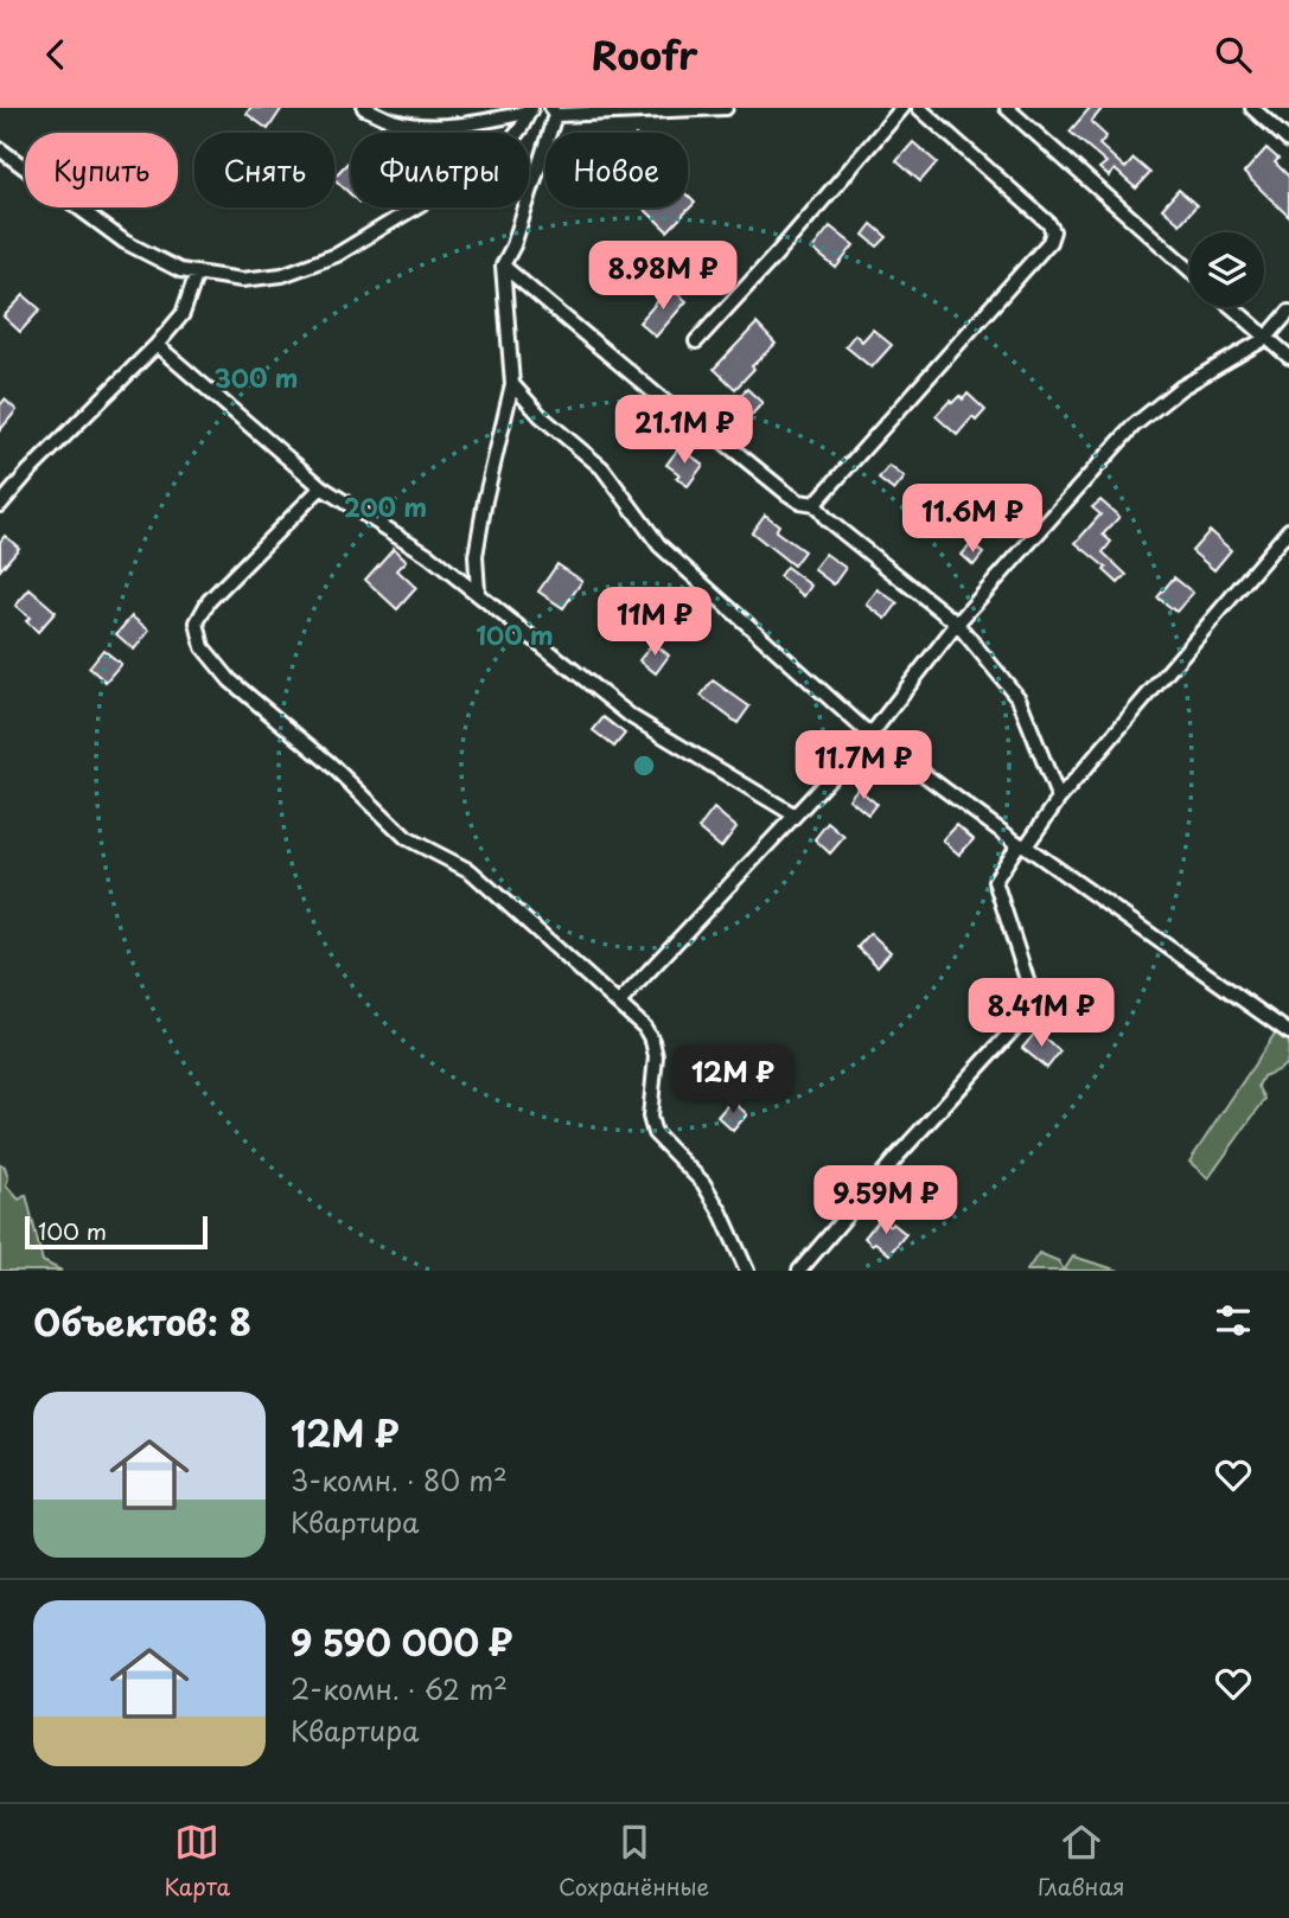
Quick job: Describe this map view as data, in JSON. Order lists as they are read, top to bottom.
{
  "scale_bar": "100 m",
  "page": {
    "header": "Roofr",
    "chip": [
      "Купить",
      "Снять",
      "Фильтры",
      "Новое"
    ],
    "price": [
      "8.98M ₽",
      "21.1M ₽",
      "11.6M ₽",
      "11M ₽",
      "11.7M ₽",
      "8.41M ₽",
      "12M ₽",
      "9.59M ₽"
    ],
    "scale": "100 m",
    "heading": "Объектов: 8",
    "list": [
      {
        "name": "12M ₽",
        "note": "3-комн. · 80 m² · Квартира"
      },
      {
        "name": "9 590 000 ₽",
        "note": "2-комн. · 62 m² · Квартира"
      }
    ],
    "tabs": ["Карта", "Сохранённые", "Главная"]
  },
  "rings": ["300 m", "200 m", "100 m"]
}
